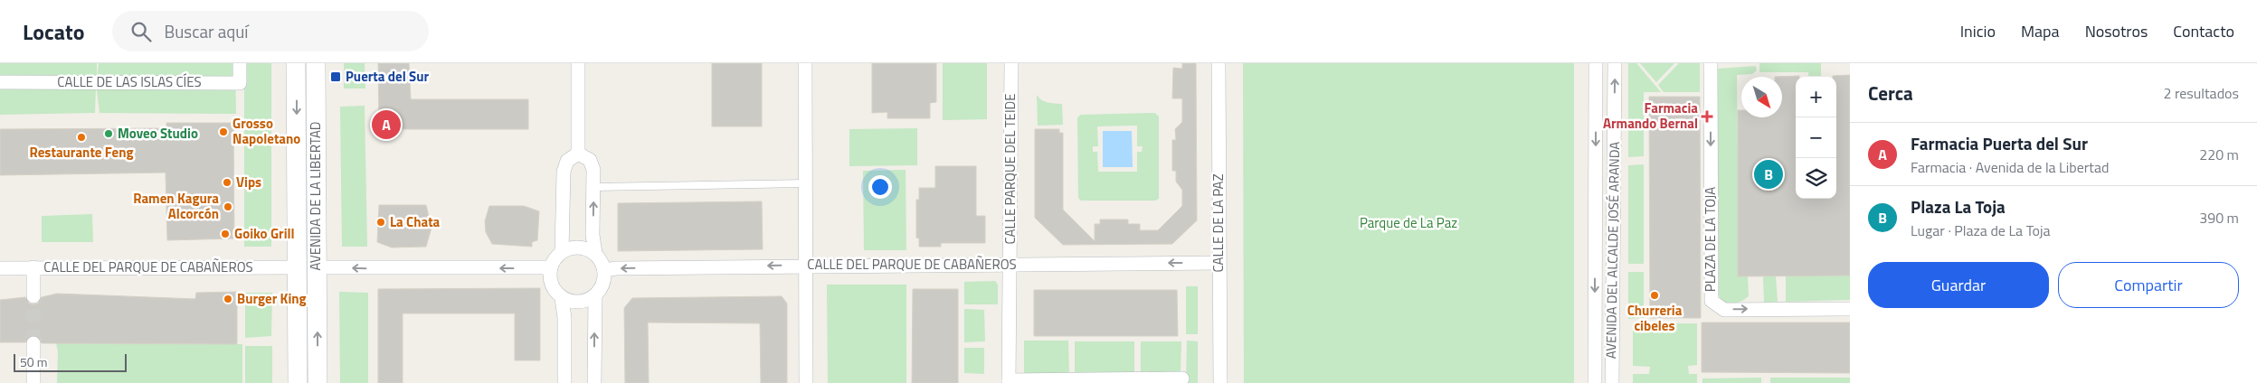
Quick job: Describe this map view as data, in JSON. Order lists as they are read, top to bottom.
{
  "streets": {
    "street": [
      "CALLE DE LAS ISLAS CÍES",
      "CALLE PARQUE DEL TEIDE",
      "AVENIDA DE LA LIBERTAD",
      "CALLE DE LA PAZ",
      "PLAZA DE LA TOJA",
      "AVENIDA DEL ALCALDE JOSÉ ARANDA",
      "CALLE DEL PARQUE DE CABAÑEROS"
    ]
  },
  "crossings": [
    ["CALLE PARQUE DEL TEIDE", "CALLE DEL PARQUE DE CABAÑEROS"],
    ["AVENIDA DE LA LIBERTAD", "CALLE DEL PARQUE DE CABAÑEROS"],
    ["CALLE DE LA PAZ", "CALLE DEL PARQUE DE CABAÑEROS"]
  ],
  "parks": ["Parque de La Paz"],
  "places": {
    "transit": ["Puerta del Sur"],
    "health": ["Farmacia Armando Bernal"],
    "other": [
      "Grosso Napoletano",
      "Moveo Studio",
      "Restaurante Feng",
      "Vips",
      "Ramen Kagura Alcorcón",
      "La Chata",
      "Goiko Grill",
      "Churreria cibeles",
      "Burger King"
    ]
  },
  "scale_bar": "50 m",
  "north": "bottom right",
  "page": {
    "header": "Locato",
    "search": "Buscar aquí",
    "nav": [
      "Inicio",
      "Mapa",
      "Nosotros",
      "Contacto"
    ],
    "heading": ["Cerca", "2 resultados"],
    "map_buttons": ["+", "−"],
    "pins": ["A", "B"],
    "list": [
      {
        "mark": "A",
        "name": "Farmacia Puerta del Sur",
        "note": "Farmacia · Avenida de la Libertad",
        "value": "220 m"
      },
      {
        "mark": "B",
        "name": "Plaza La Toja",
        "note": "Lugar · Plaza de La Toja",
        "value": "390 m"
      }
    ],
    "buttons": ["Guardar", "Compartir"],
    "scale": "50 m"
  }
}
